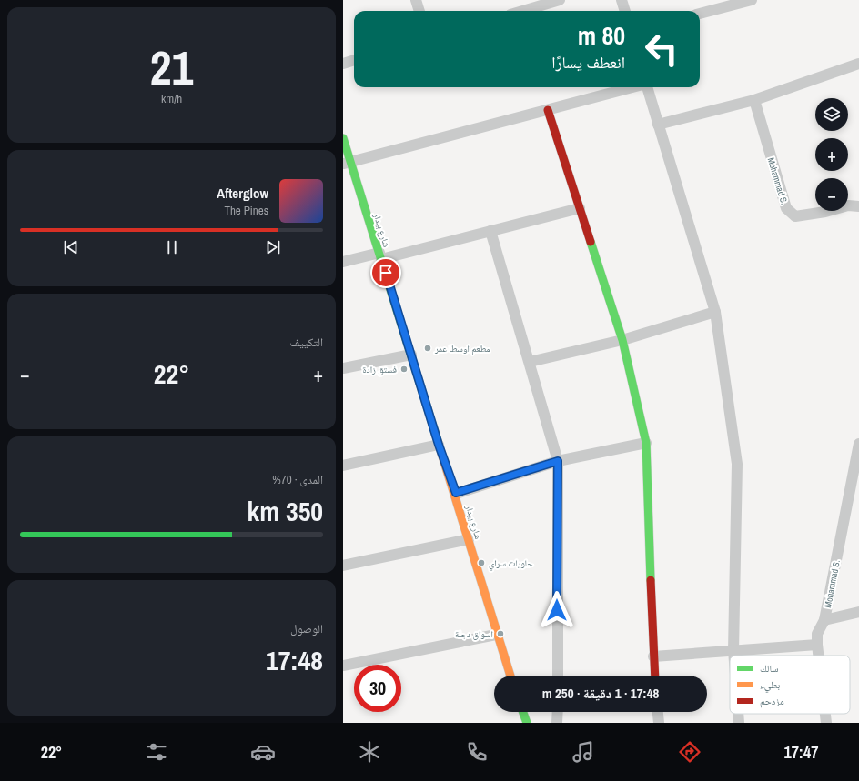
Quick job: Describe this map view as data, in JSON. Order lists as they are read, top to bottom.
{
  "streets": {
    "main road": ["شارع بيدار"],
    "street": ["Mohammad S."]
  },
  "places": [
    "مطعم اوسطا عمر",
    "فستق زادة",
    "حلويات سراي",
    "اسواق دجلة"
  ],
  "legend": ["سالك", "بطيء", "مزدحم"],
  "page": {
    "tile": [
      ["21", "km/h"],
      "التكييف",
      ["المدى · 70%", "350 km"],
      ["الوصول", "17:48"]
    ],
    "turn": ["80 m", "انعطف يسارًا"],
    "map_buttons": ["+", "−"],
    "song": ["Afterglow", "The Pines"],
    "heat": ["−", "22°", "+"],
    "limit": "30",
    "trip": "17:48 · 1 دقيقة · 250 m",
    "tabs": ["17:47", "22°"]
  }
}
